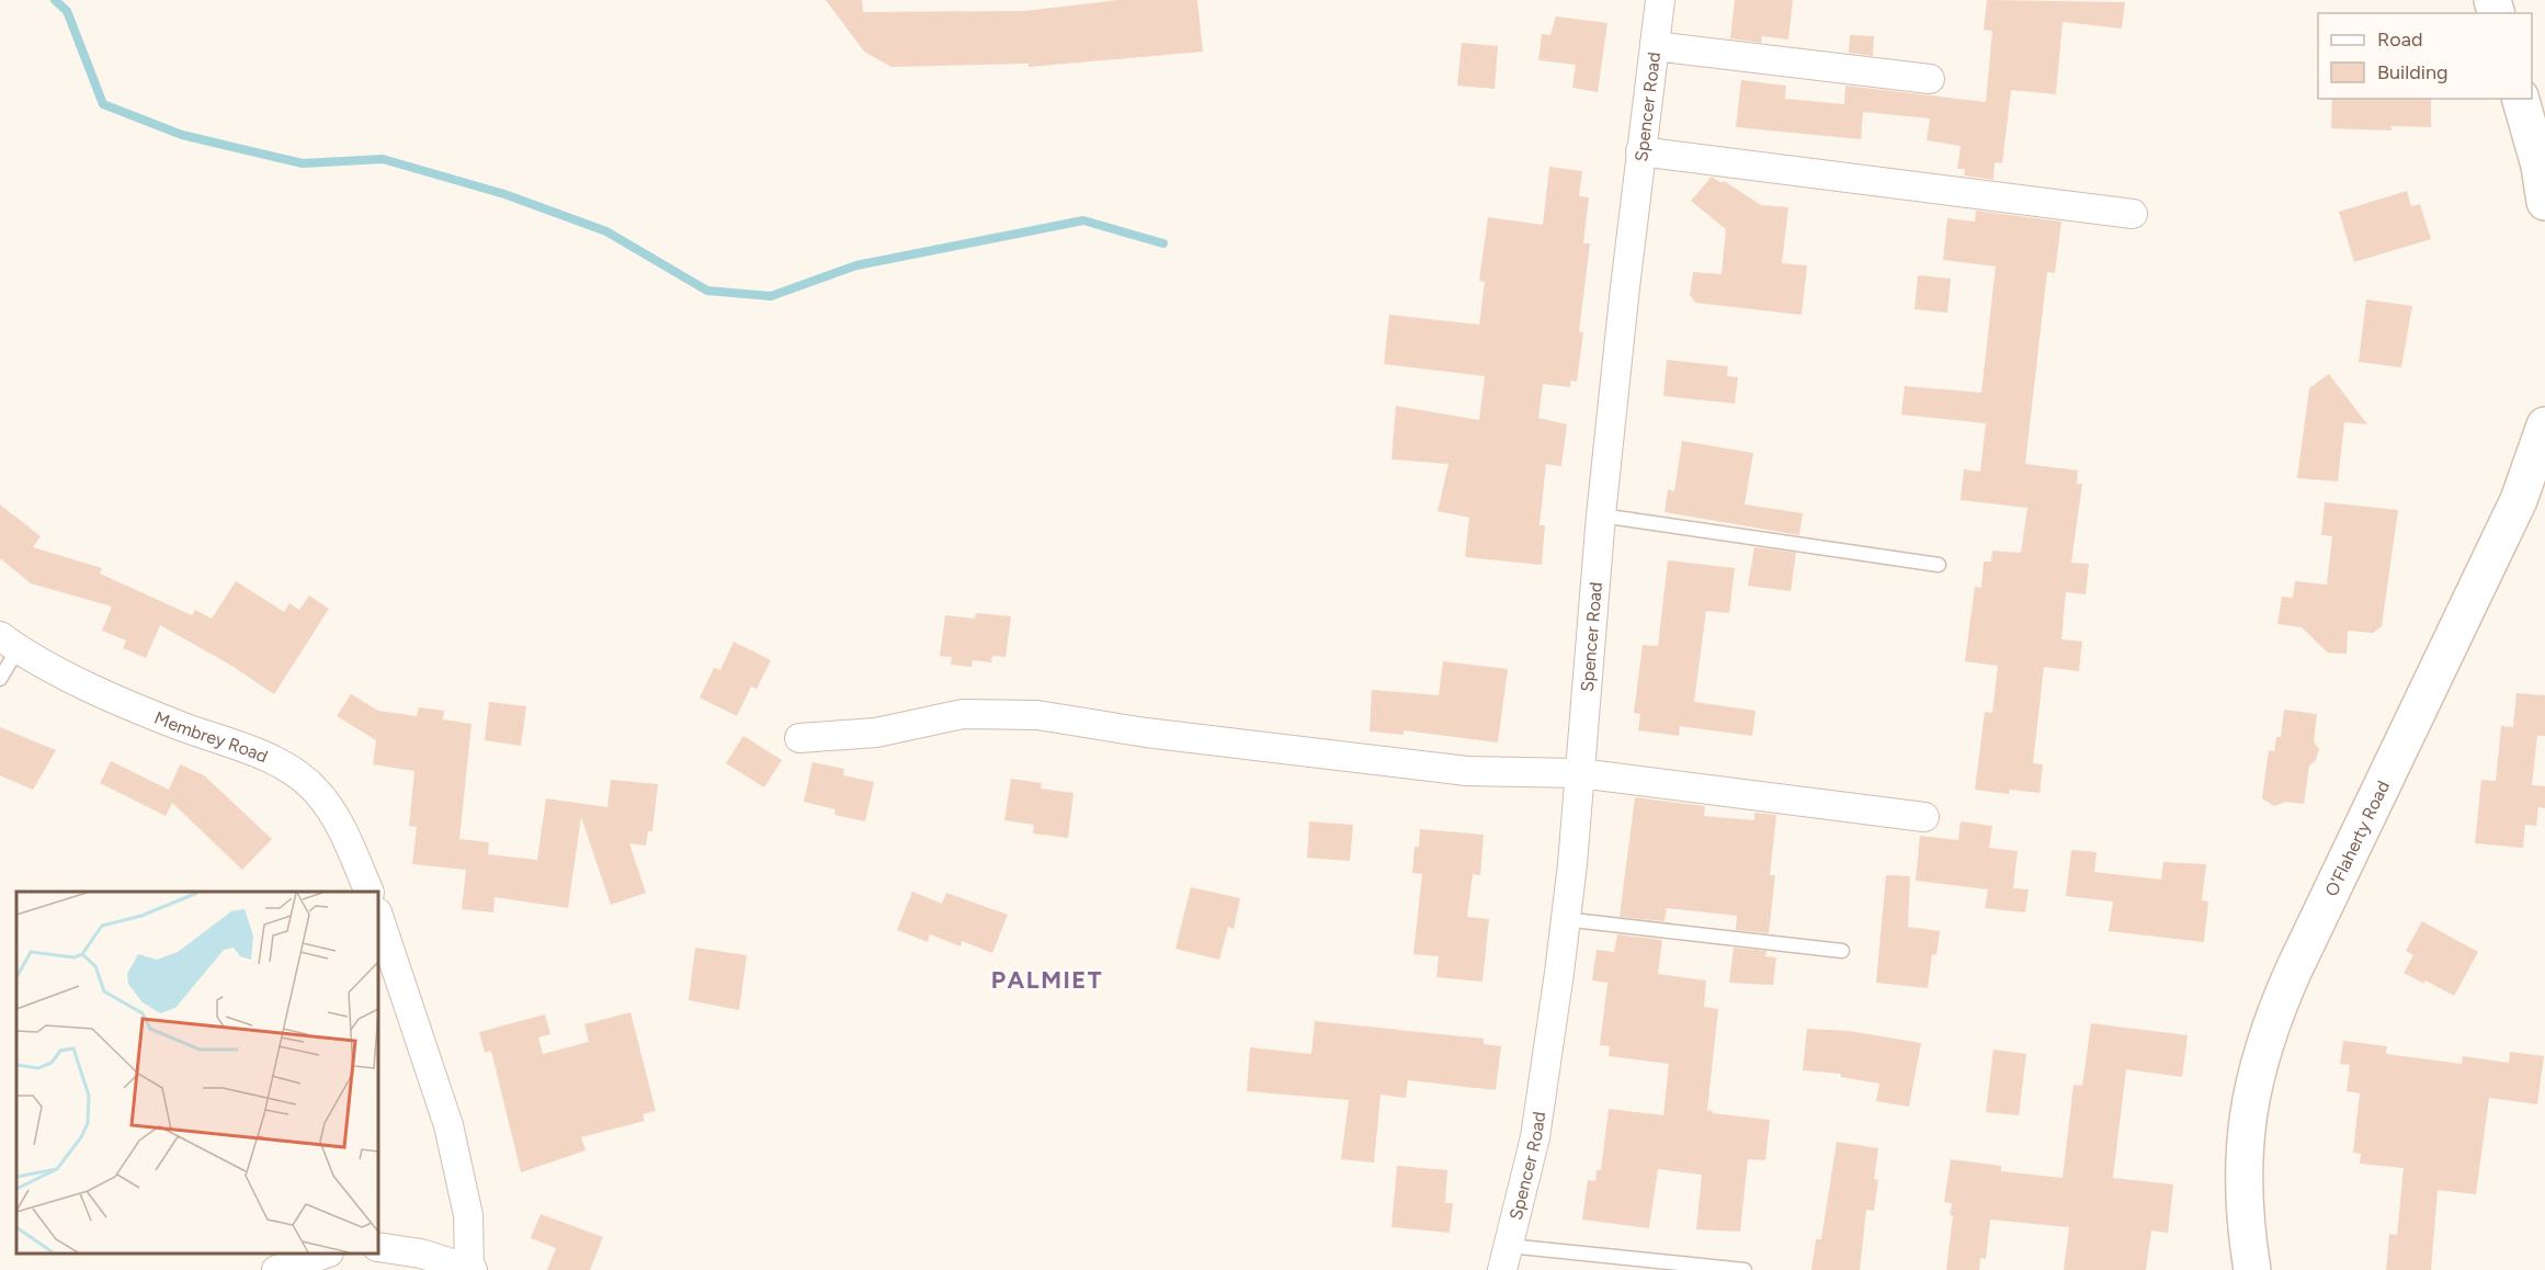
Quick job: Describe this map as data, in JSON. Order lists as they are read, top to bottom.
{
  "streets": {
    "street": ["Spencer Road", "Membrey Road", "O'Flaherty Road"]
  },
  "districts": ["PALMIET"],
  "legend": ["Road", "Building"]
}
